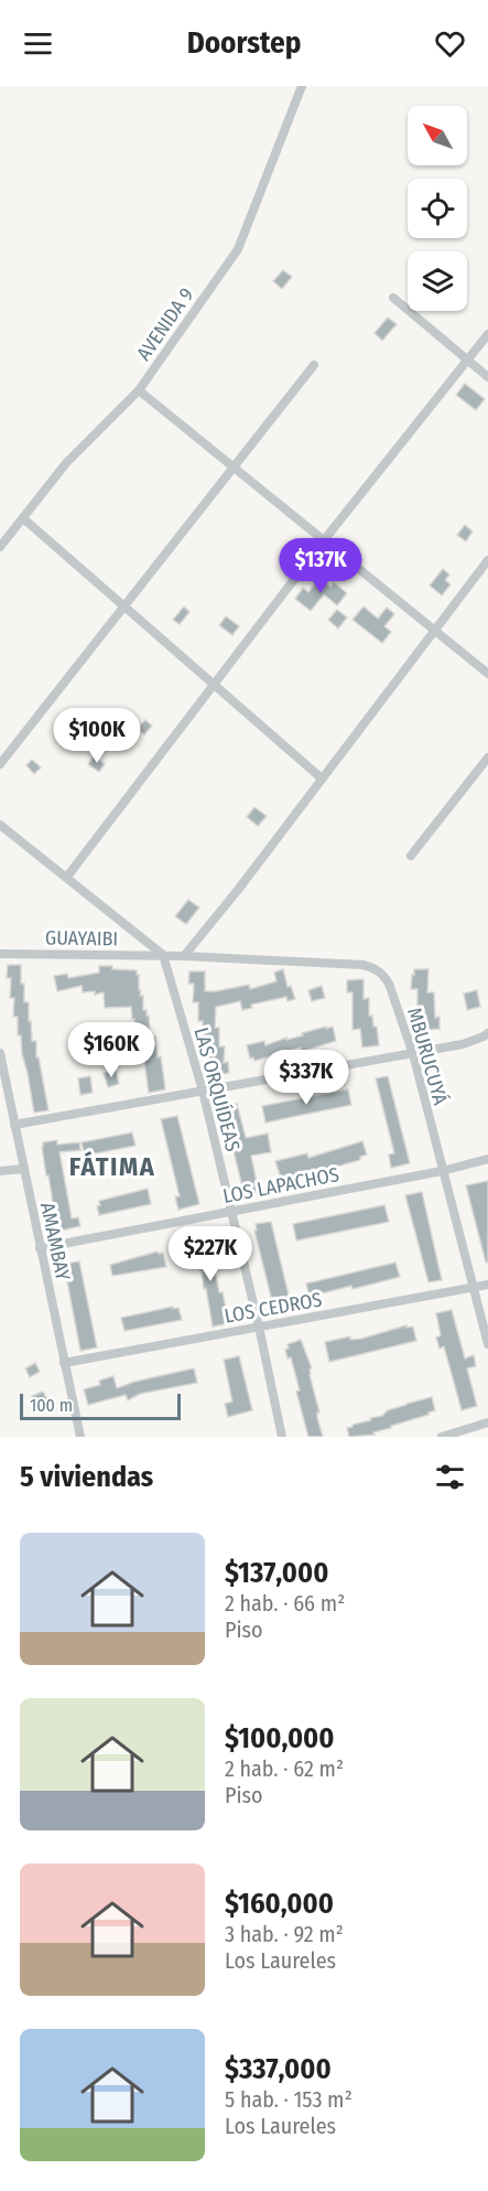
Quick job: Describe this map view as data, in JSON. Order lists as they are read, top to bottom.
{
  "streets": {
    "street": [
      "AVENIDA 9",
      "GUAYAIBI",
      "MBURUCUYÁ",
      "LAS ORQUÍDEAS",
      "LOS LAPACHOS",
      "AMAMBAY",
      "LOS CEDROS"
    ]
  },
  "crossings": [
    ["GUAYAIBI", "MBURUCUYÁ"],
    ["GUAYAIBI", "LAS ORQUÍDEAS"],
    ["MBURUCUYÁ", "LOS LAPACHOS"],
    ["MBURUCUYÁ", "LOS CEDROS"],
    ["LAS ORQUÍDEAS", "LOS LAPACHOS"],
    ["LAS ORQUÍDEAS", "LOS CEDROS"],
    ["LOS LAPACHOS", "AMAMBAY"],
    ["AMAMBAY", "LOS CEDROS"]
  ],
  "districts": ["FÁTIMA"],
  "scale_bar": "100 m",
  "north": "top left",
  "page": {
    "header": "Doorstep",
    "price": [
      "$137K",
      "$100K",
      "$160K",
      "$337K",
      "$227K"
    ],
    "scale": "100 m",
    "heading": "5 viviendas",
    "list": [
      {
        "name": "$137,000",
        "note": "2 hab. · 66 m² · Piso"
      },
      {
        "name": "$100,000",
        "note": "2 hab. · 62 m² · Piso"
      },
      {
        "name": "$160,000",
        "note": "3 hab. · 92 m² · Los Laureles"
      },
      {
        "name": "$337,000",
        "note": "5 hab. · 153 m² · Los Laureles"
      }
    ]
  }
}
